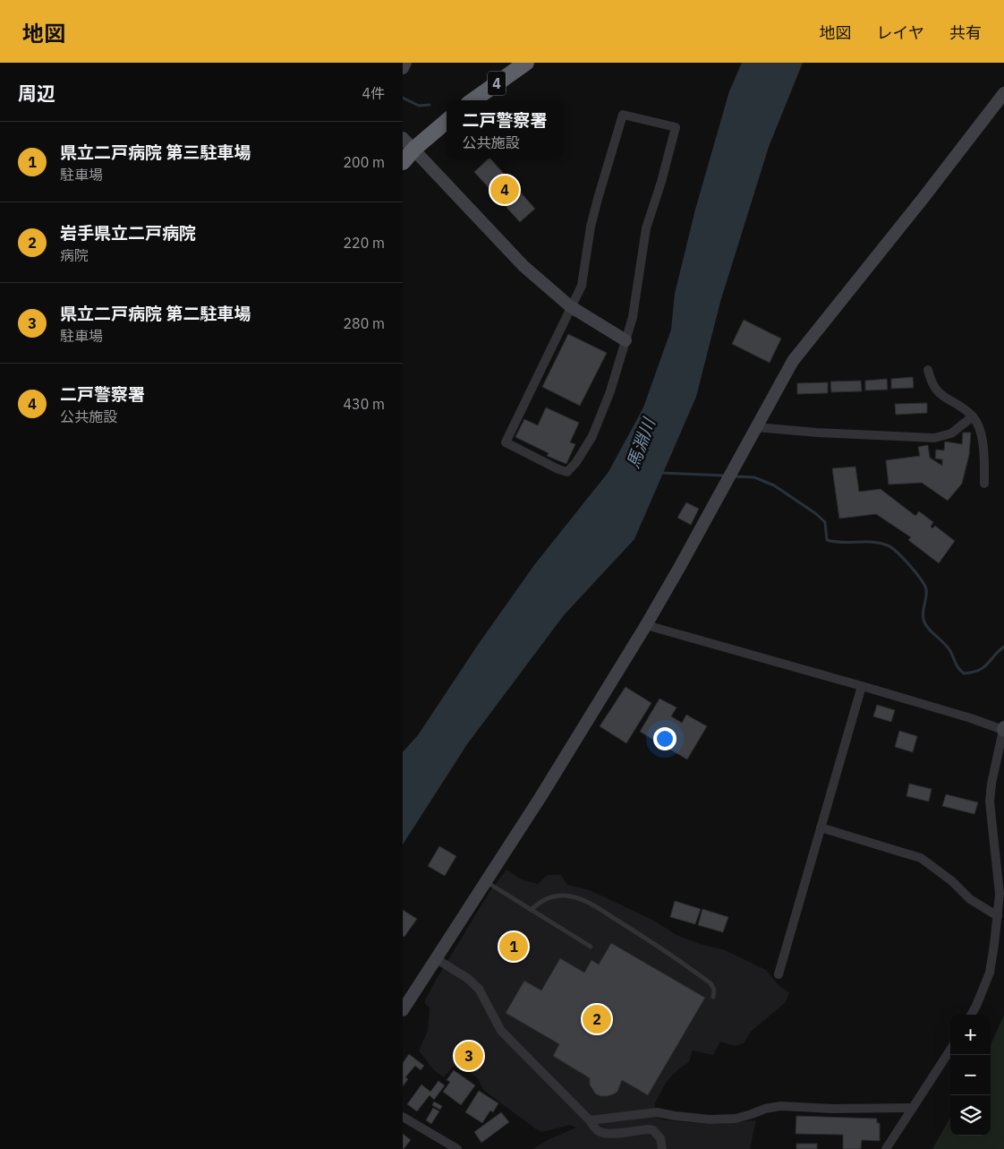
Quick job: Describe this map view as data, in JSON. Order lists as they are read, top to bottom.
{
  "streets": {
    "highway": ["4"]
  },
  "water": ["馬淵川"],
  "page": {
    "header": "地図",
    "nav": ["地図", "レイヤ", "共有"],
    "heading": ["周辺", "4件"],
    "popup": ["二戸警察署", "公共施設"],
    "list": [
      {
        "mark": "1",
        "name": "県立二戸病院 第三駐車場",
        "note": "駐車場",
        "value": "200 m"
      },
      {
        "mark": "2",
        "name": "岩手県立二戸病院",
        "note": "病院",
        "value": "220 m"
      },
      {
        "mark": "3",
        "name": "県立二戸病院 第二駐車場",
        "note": "駐車場",
        "value": "280 m"
      },
      {
        "mark": "4",
        "name": "二戸警察署",
        "note": "公共施設",
        "value": "430 m"
      }
    ],
    "pins": [
      "4",
      "1",
      "2",
      "3"
    ],
    "map_buttons": ["+", "−"]
  }
}
